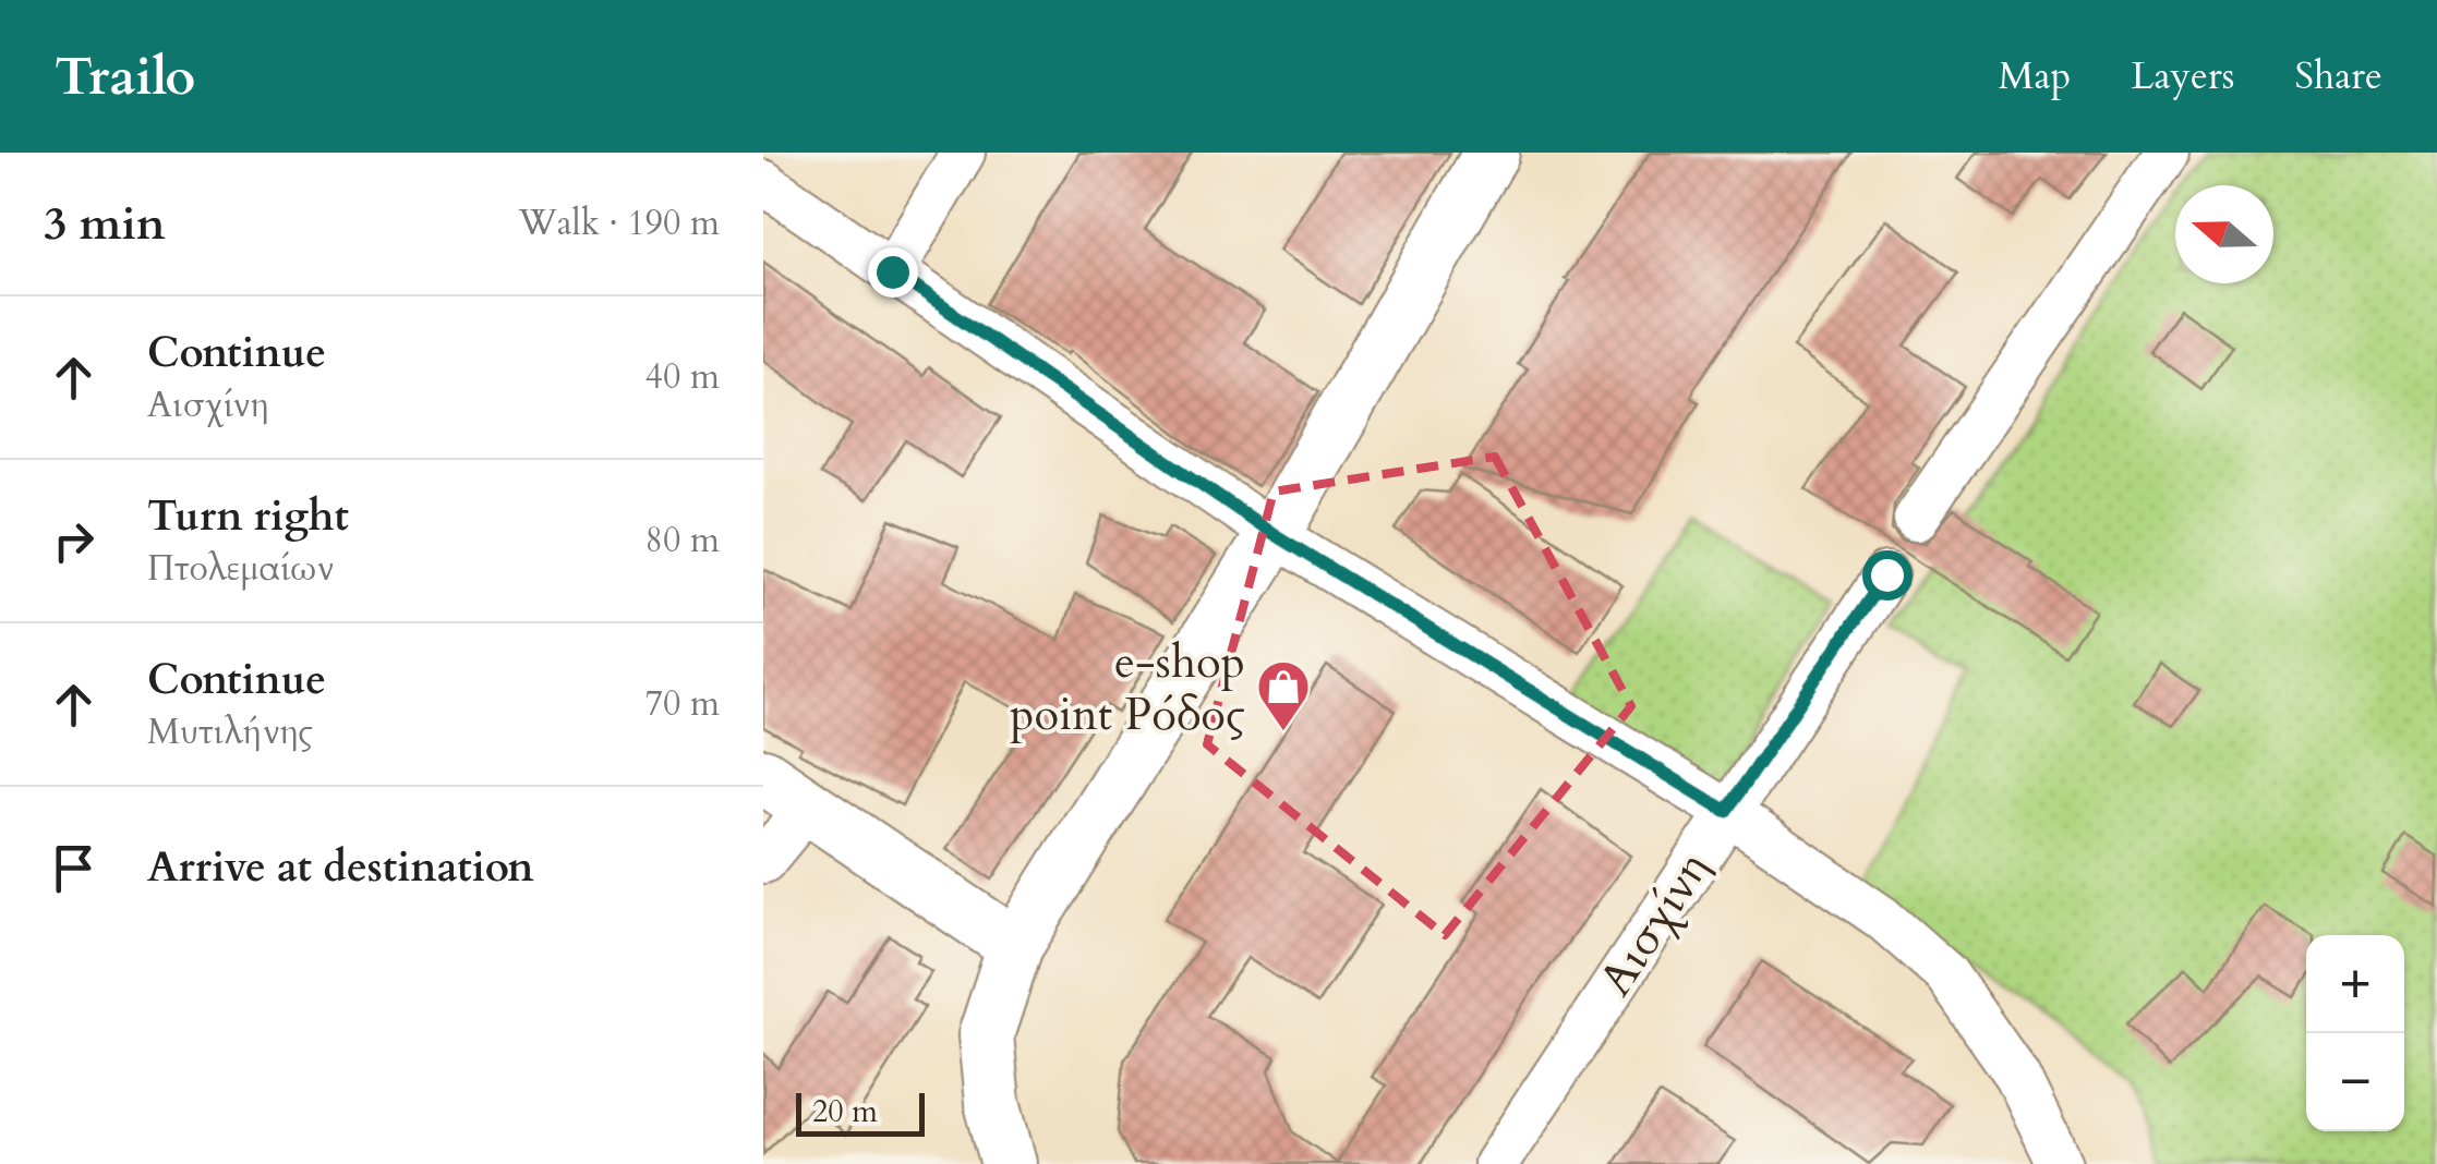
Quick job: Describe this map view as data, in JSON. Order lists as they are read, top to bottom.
{
  "streets": {
    "street": ["Αισχίνη"]
  },
  "places": {
    "shop": ["e-shop point Ρόδος"]
  },
  "scale_bar": "20 m",
  "north": "left",
  "page": {
    "header": "Trailo",
    "nav": ["Map", "Layers", "Share"],
    "heading": ["3 min", "Walk · 190 m"],
    "list": [
      ["Continue", "Αισχίνη", "40 m"],
      ["Turn right", "Πτολεμαίων", "80 m"],
      ["Continue", "Μυτιλήνης", "70 m"],
      "Arrive at destination"
    ],
    "map_buttons": ["+", "−"],
    "scale": "20 m"
  }
}
